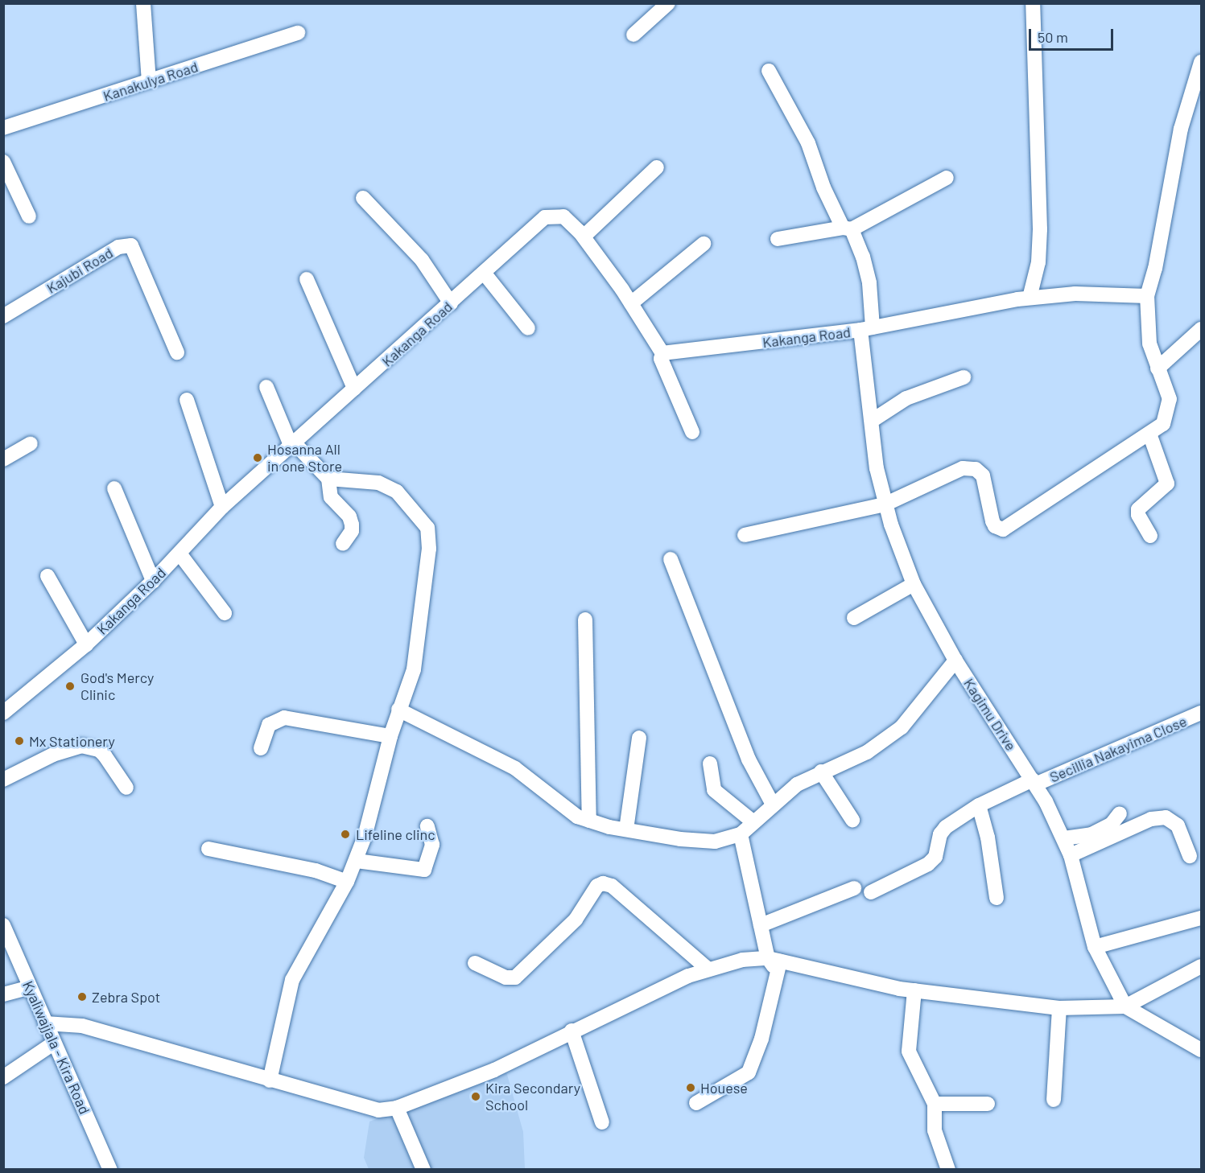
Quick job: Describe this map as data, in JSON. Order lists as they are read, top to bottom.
{
  "streets": {
    "street": [
      "Kanakulya Road",
      "Kajubi Road",
      "Kakanga Road",
      "Kagimu Drive",
      "Secillia Nakayima Close",
      "Kyaliwajjala - Kira Road"
    ]
  },
  "crossings": [
    ["Kakanga Road", "Kagimu Drive"],
    ["Kagimu Drive", "Secillia Nakayima Close"]
  ],
  "places": [
    "Hosanna All in one Store",
    "God's Mercy Clinic",
    "Mx Stationery",
    "Lifeline clinc",
    "Zebra Spot",
    "Houese",
    "Kira Secondary School"
  ],
  "scale_bar": "50 m"
}
